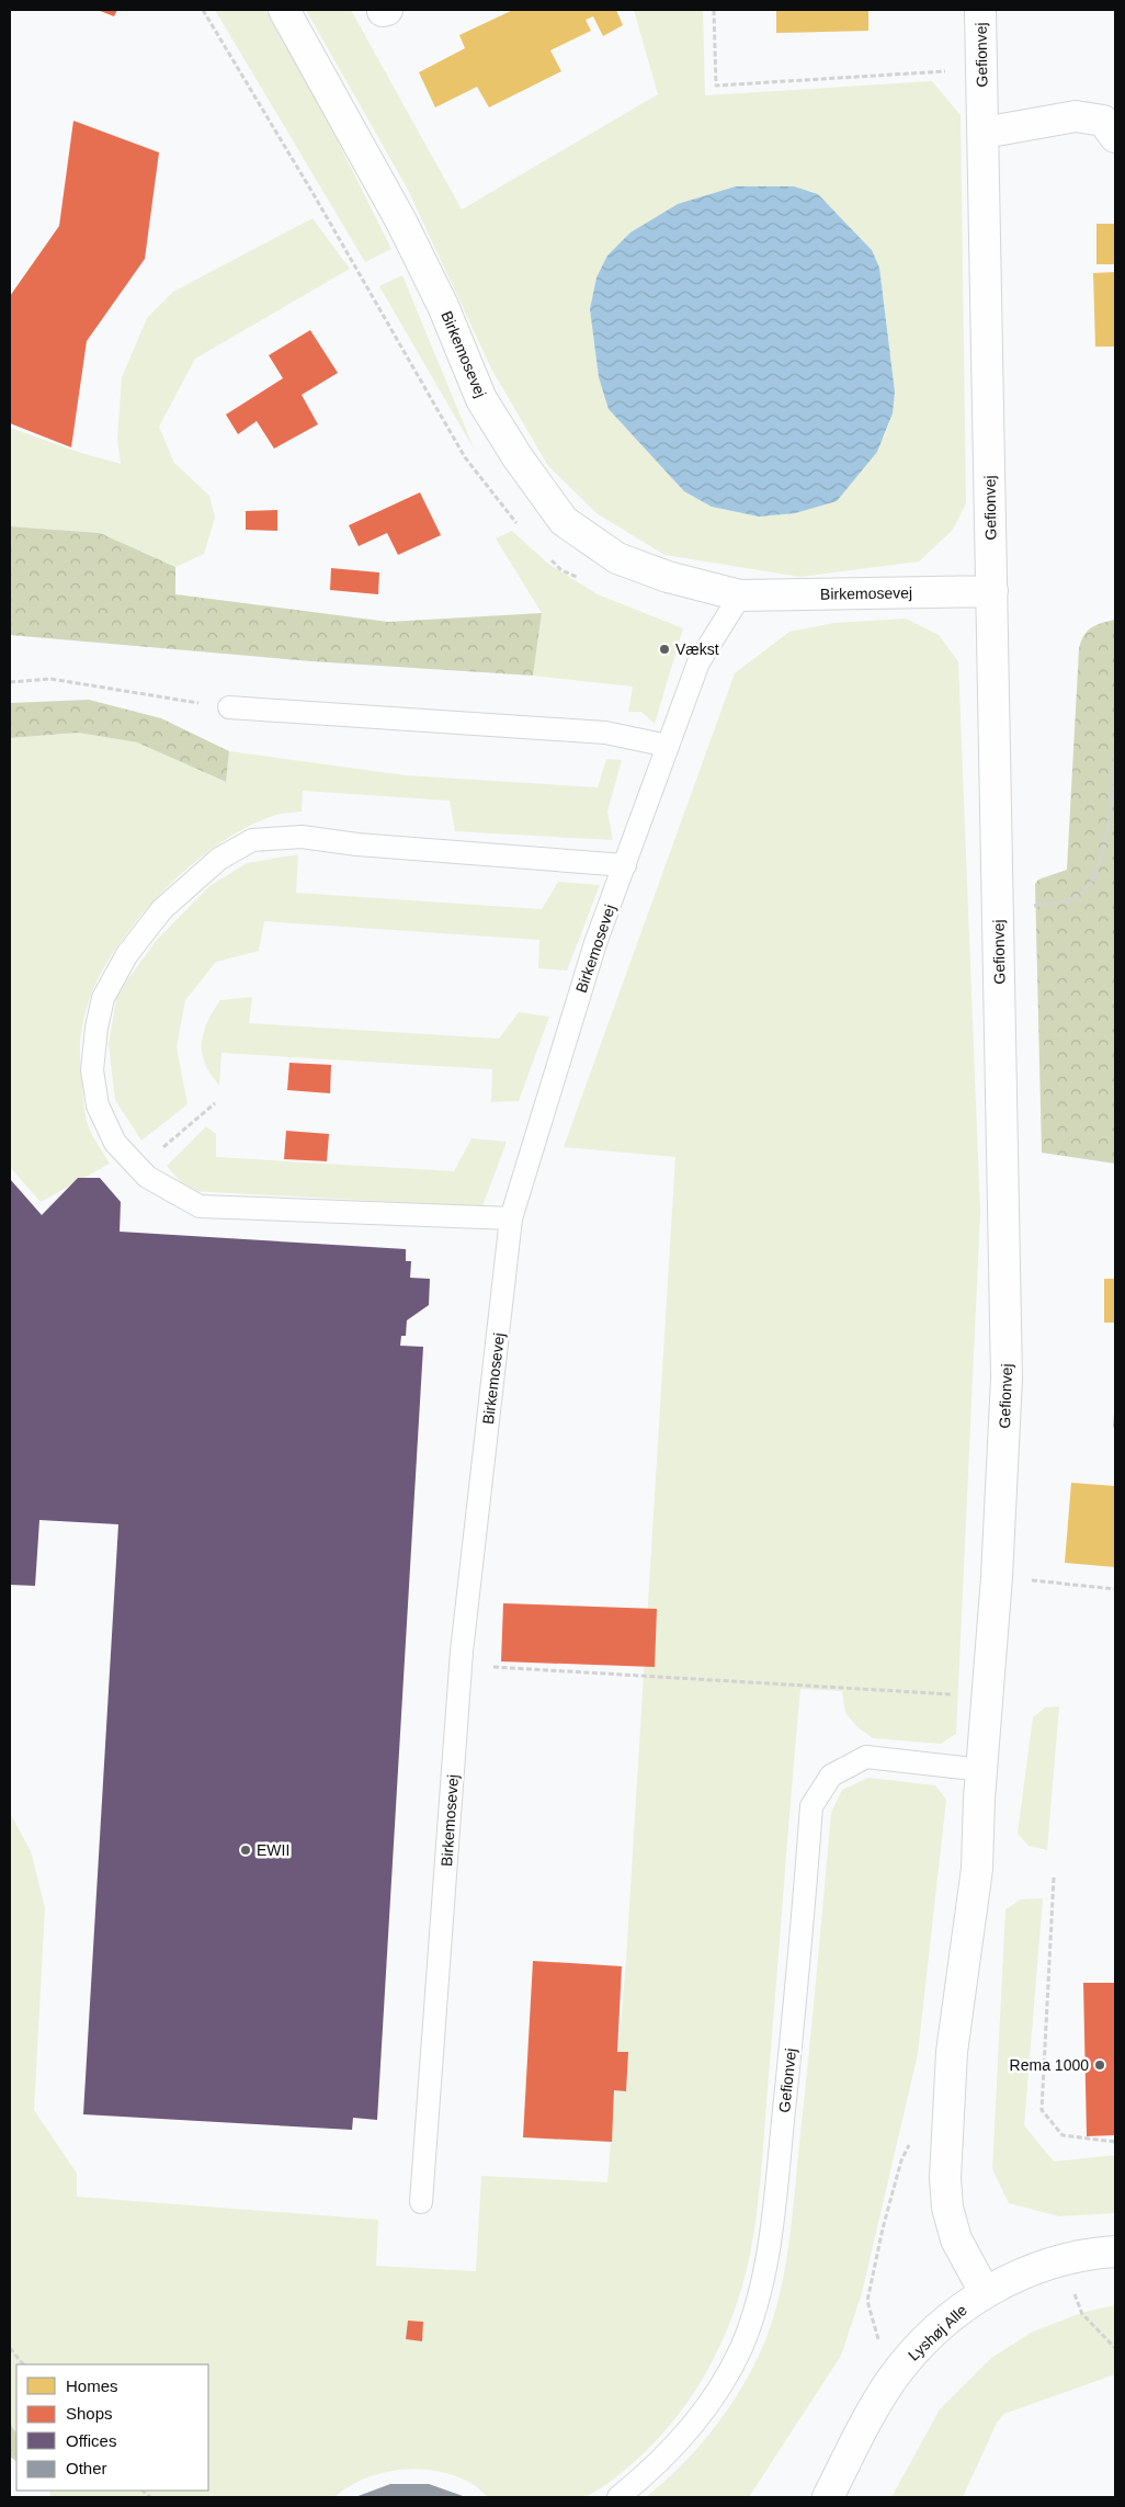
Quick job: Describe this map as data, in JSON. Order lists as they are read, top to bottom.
{
  "streets": {
    "street": ["Gefionvej", "Birkemosevej", "Lyshøj Alle"]
  },
  "crossings": [
    ["Gefionvej", "Birkemosevej"],
    ["Gefionvej", "Lyshøj Alle"]
  ],
  "places": ["Vækst", "EWII", "Rema 1000"],
  "legend": [
    "Homes",
    "Shops",
    "Offices",
    "Other"
  ]
}
